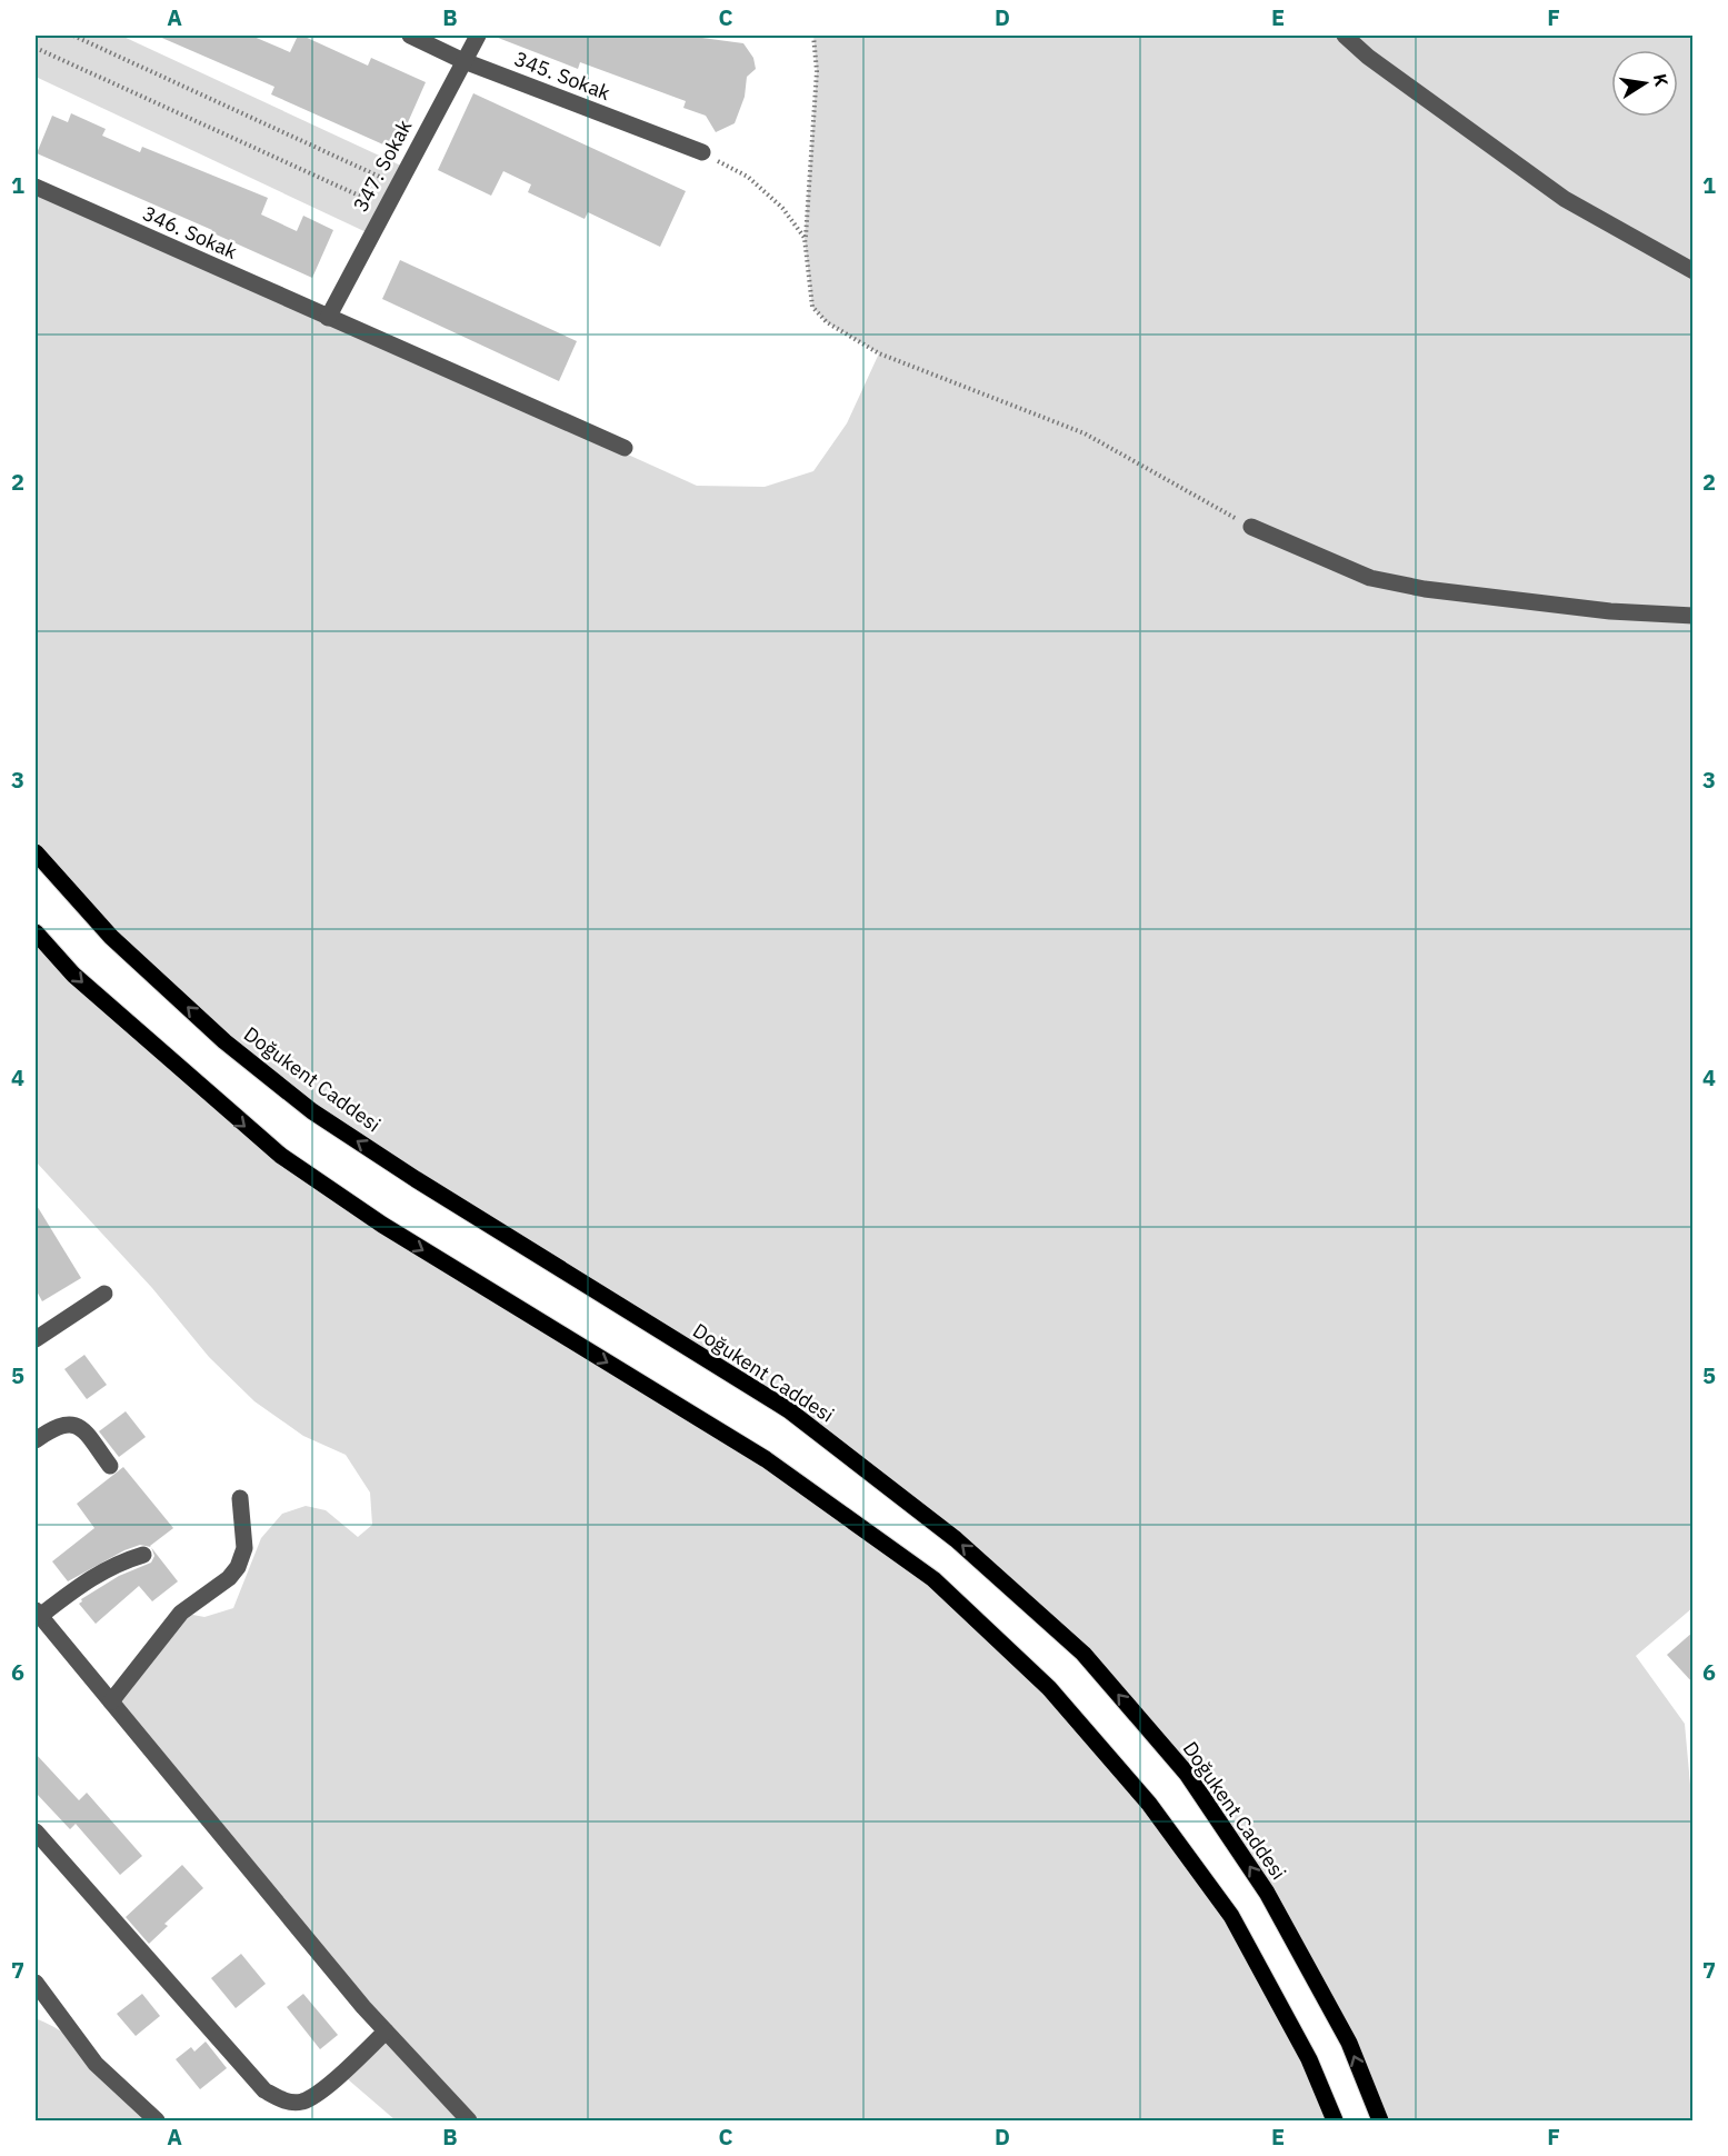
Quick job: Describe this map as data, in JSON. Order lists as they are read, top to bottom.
{
  "streets": {
    "main road": ["Doğukent Caddesi"],
    "street": ["345. Sokak", "347. Sokak", "346. Sokak"]
  },
  "crossings": [
    ["345. Sokak", "347. Sokak"],
    ["347. Sokak", "346. Sokak"]
  ],
  "north": "right",
  "grid": {
    "columns": [
      "A",
      "B",
      "C",
      "D",
      "E",
      "F"
    ],
    "rows": [
      "1",
      "2",
      "3",
      "4",
      "5",
      "6",
      "7"
    ]
  }
}
